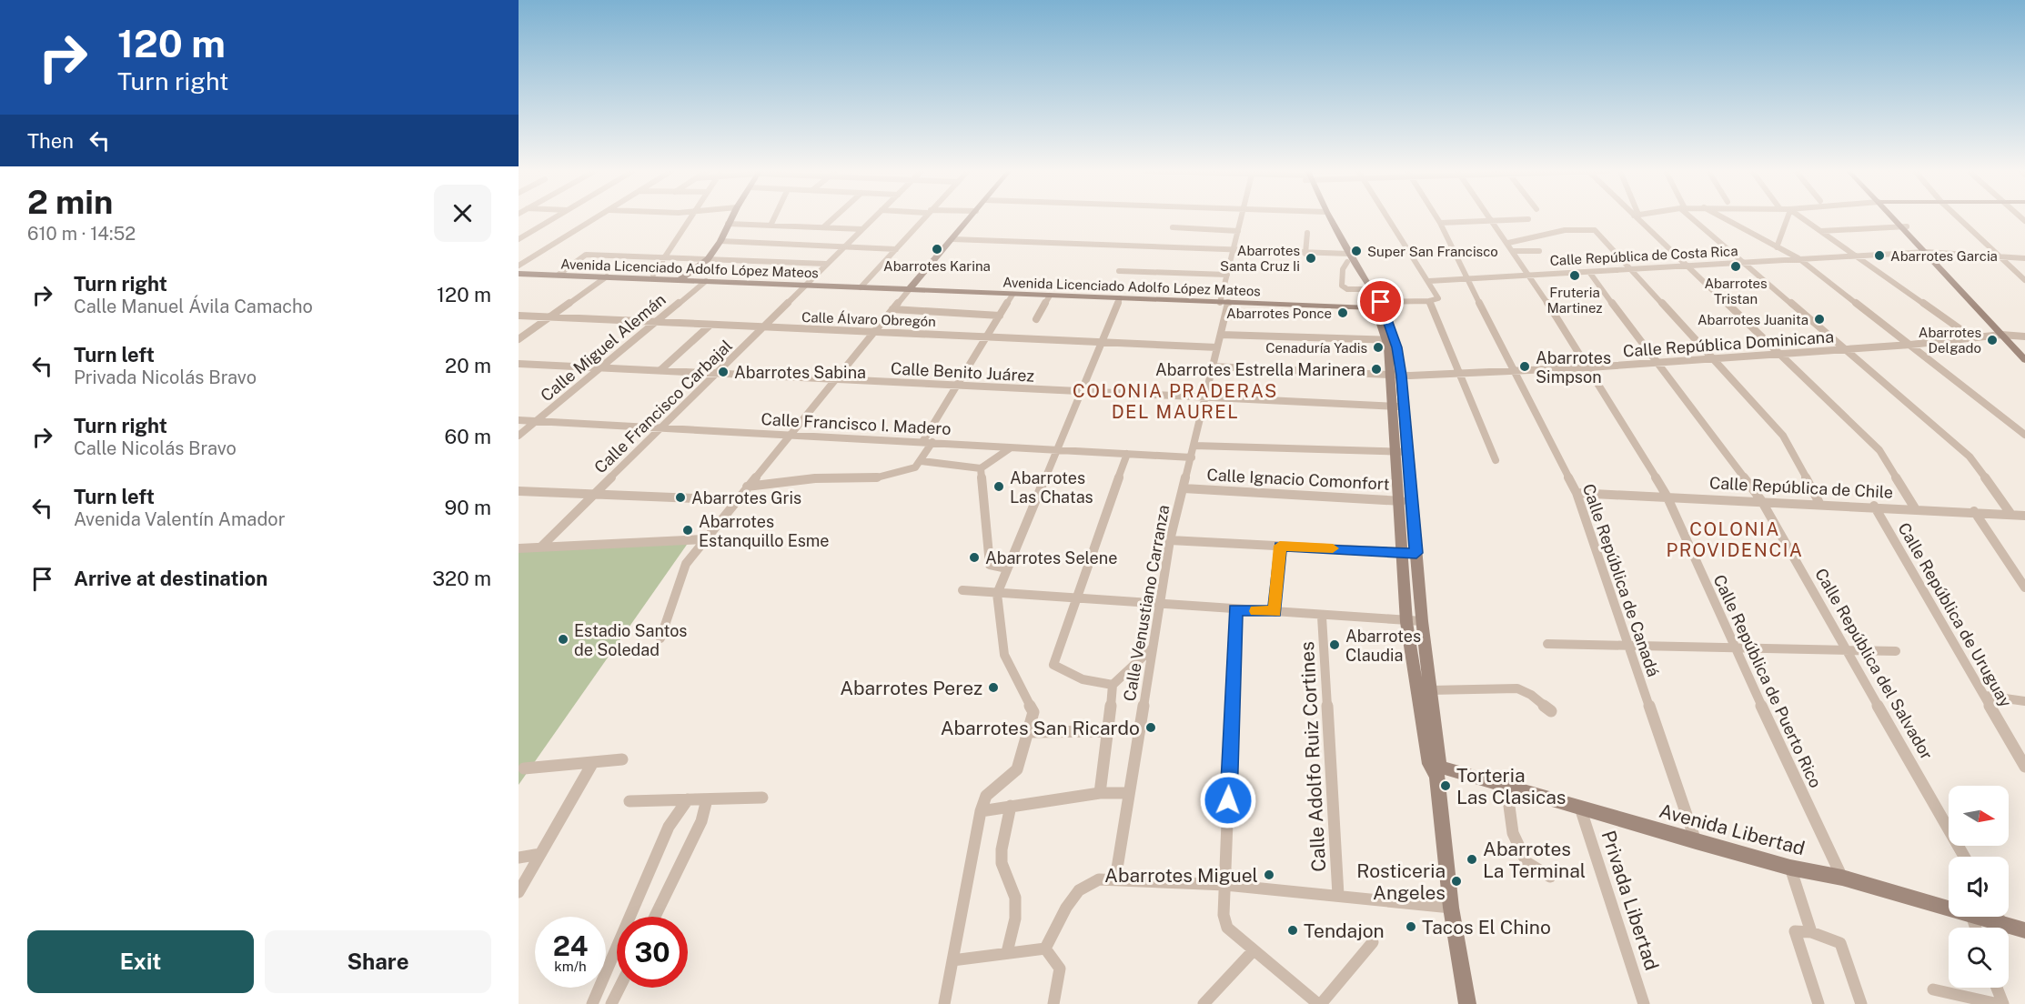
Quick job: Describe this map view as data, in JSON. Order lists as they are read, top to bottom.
{
  "streets": {
    "street": [
      "Calle República de Costa Rica",
      "Avenida Licenciado Adolfo López Mateos",
      "Calle Álvaro Obregón",
      "Calle República Dominicana",
      "Calle Miguel Alemán",
      "Calle Benito Juárez",
      "Calle Francisco Carbajal",
      "Calle Francisco I. Madero",
      "Calle Ignacio Comonfort",
      "Calle República de Chile",
      "Calle República de Canadá",
      "Calle Venustiano Carranza",
      "Calle República de Uruguay",
      "Calle República del Salvador",
      "Calle República de Puerto Rico",
      "Calle Adolfo Ruiz Cortines",
      "Avenida Libertad",
      "Privada Libertad"
    ]
  },
  "crossings": [
    ["Calle República de Costa Rica", "Calle República de Canadá"],
    ["Calle República de Costa Rica", "Calle República de Uruguay"],
    ["Calle República de Costa Rica", "Calle República del Salvador"],
    ["Calle República de Costa Rica", "Calle República de Puerto Rico"],
    ["Avenida Licenciado Adolfo López Mateos", "Calle Miguel Alemán"],
    ["Avenida Licenciado Adolfo López Mateos", "Calle Francisco Carbajal"],
    ["Avenida Licenciado Adolfo López Mateos", "Calle Venustiano Carranza"],
    ["Calle Álvaro Obregón", "Calle Miguel Alemán"],
    ["Calle Álvaro Obregón", "Calle Francisco Carbajal"],
    ["Calle Álvaro Obregón", "Calle Venustiano Carranza"],
    ["Calle República Dominicana", "Calle República de Canadá"],
    ["Calle República Dominicana", "Calle Venustiano Carranza"],
    ["Calle República Dominicana", "Calle República de Uruguay"],
    ["Calle República Dominicana", "Calle República del Salvador"],
    ["Calle República Dominicana", "Calle República de Puerto Rico"],
    ["Calle Miguel Alemán", "Calle Benito Juárez"],
    ["Calle Miguel Alemán", "Calle Francisco I. Madero"],
    ["Calle Benito Juárez", "Calle Francisco Carbajal"],
    ["Calle Benito Juárez", "Calle Venustiano Carranza"],
    ["Calle Francisco Carbajal", "Calle Francisco I. Madero"],
    ["Calle Francisco I. Madero", "Calle Venustiano Carranza"],
    ["Calle Ignacio Comonfort", "Calle Venustiano Carranza"],
    ["Calle República de Chile", "Calle República de Canadá"],
    ["Calle República de Chile", "Calle República de Uruguay"],
    ["Calle República de Chile", "Calle República del Salvador"],
    ["Calle República de Chile", "Calle República de Puerto Rico"],
    ["Calle República de Canadá", "Avenida Libertad"],
    ["Calle República de Puerto Rico", "Avenida Libertad"],
    ["Avenida Libertad", "Privada Libertad"]
  ],
  "districts": ["COLONIA PRADERAS DEL MAUREL", "COLONIA PROVIDENCIA"],
  "places": [
    "Abarrotes Karina",
    "Super San Francisco",
    "Abarrotes Garcia",
    "Abarrotes Santa Cruz Ii",
    "Abarrotes Tristan",
    "Fruteria Martinez",
    "Abarrotes Ponce",
    "Abarrotes Juanita",
    "Abarrotes Delgado",
    "Cenaduría Yadis",
    "Abarrotes Simpson",
    "Abarrotes Estrella Marinera",
    "Abarrotes Sabina",
    "Abarrotes Las Chatas",
    "Abarrotes Gris",
    "Abarrotes Estanquillo Esme",
    "Abarrotes Selene",
    "Estadio Santos de Soledad",
    "Abarrotes Claudia",
    "Abarrotes Perez",
    "Abarrotes San Ricardo",
    "Torteria Las Clasicas",
    "Abarrotes La Terminal",
    "Abarrotes Miguel",
    "Rosticeria Angeles",
    "Tacos El Chino",
    "Tendajon"
  ],
  "north": "right",
  "page": {
    "turn": ["120 m", "Turn right"],
    "then": "Then",
    "heading": ["2 min", "610 m · 14:52"],
    "list": [
      {
        "name": "Turn right",
        "note": "Calle Manuel Ávila Camacho",
        "value": "120 m"
      },
      {
        "name": "Turn left",
        "note": "Privada Nicolás Bravo",
        "value": "20 m"
      },
      {
        "name": "Turn right",
        "note": "Calle Nicolás Bravo",
        "value": "60 m"
      },
      {
        "name": "Turn left",
        "note": "Avenida Valentín Amador",
        "value": "90 m"
      },
      {
        "name": "Arrive at destination",
        "value": "320 m"
      }
    ],
    "speed": "24 km/h",
    "limit": "30",
    "buttons": ["Exit", "Share"]
  }
}
